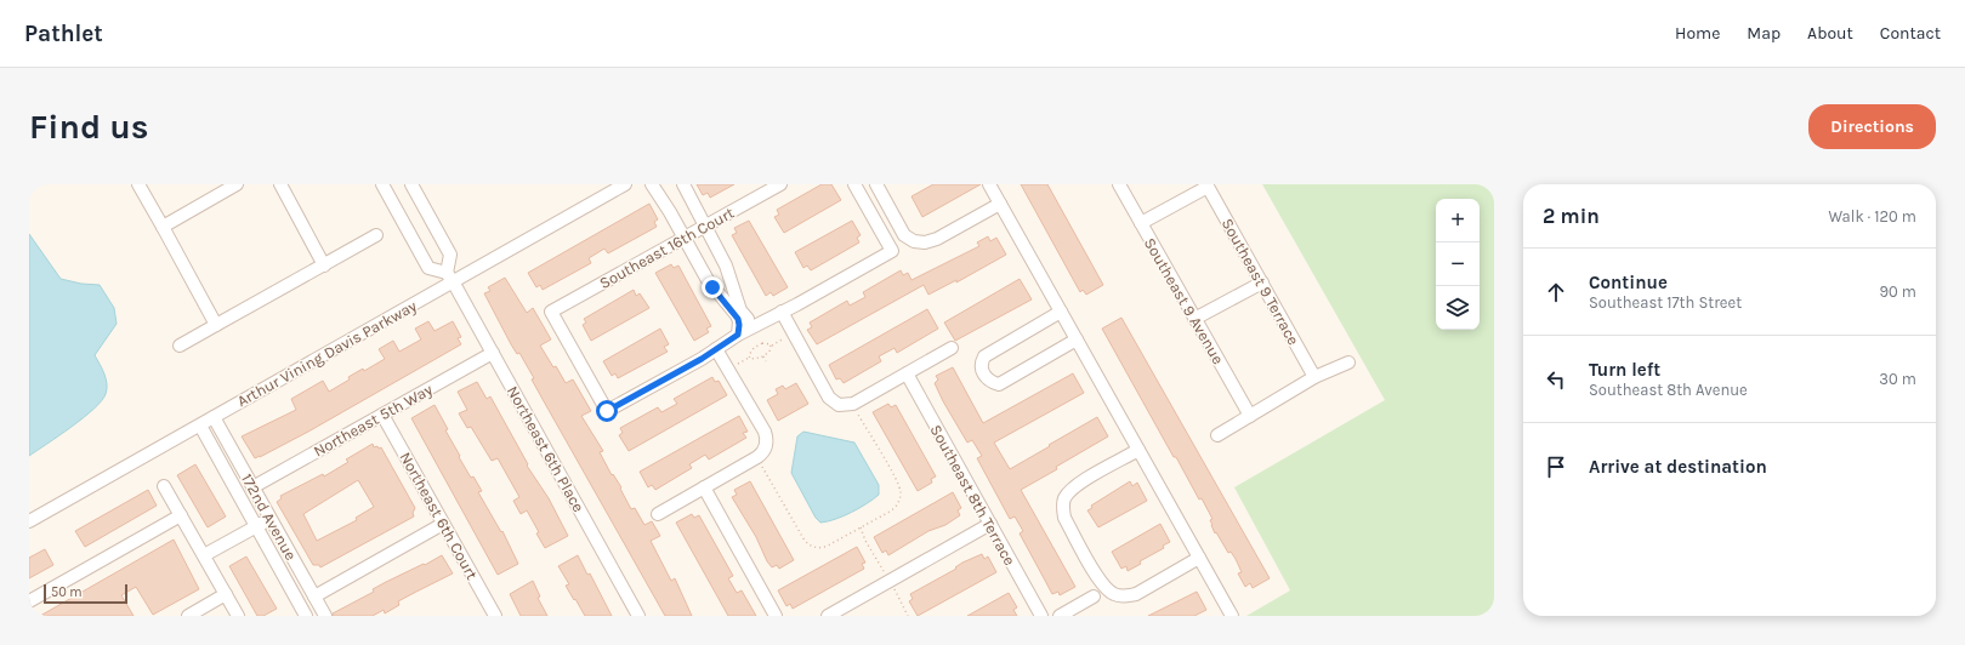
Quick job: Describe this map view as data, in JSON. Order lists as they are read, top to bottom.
{
  "streets": {
    "street": [
      "Southeast 16th Court",
      "Southeast 9 Terrace",
      "Southeast 9 Avenue",
      "Arthur Vining Davis Parkway",
      "Northeast 5th Way",
      "Northeast 6th Place",
      "Southeast 8th Terrace",
      "Northeast 6th Court",
      "172nd Avenue"
    ]
  },
  "crossings": [
    ["Arthur Vining Davis Parkway", "Northeast 6th Place"],
    ["Arthur Vining Davis Parkway", "172nd Avenue"],
    ["Northeast 5th Way", "Northeast 6th Place"],
    ["Northeast 5th Way", "Northeast 6th Court"],
    ["Northeast 5th Way", "172nd Avenue"]
  ],
  "scale_bar": "50 m",
  "page": {
    "header": "Pathlet",
    "nav": [
      "Home",
      "Map",
      "About",
      "Contact"
    ],
    "buttons": "Directions",
    "title": "Find us",
    "heading": ["2 min", "Walk · 120 m"],
    "map_buttons": ["+", "−"],
    "list": [
      ["Continue", "Southeast 17th Street", "90 m"],
      ["Turn left", "Southeast 8th Avenue", "30 m"],
      "Arrive at destination"
    ],
    "scale": "50 m"
  }
}
